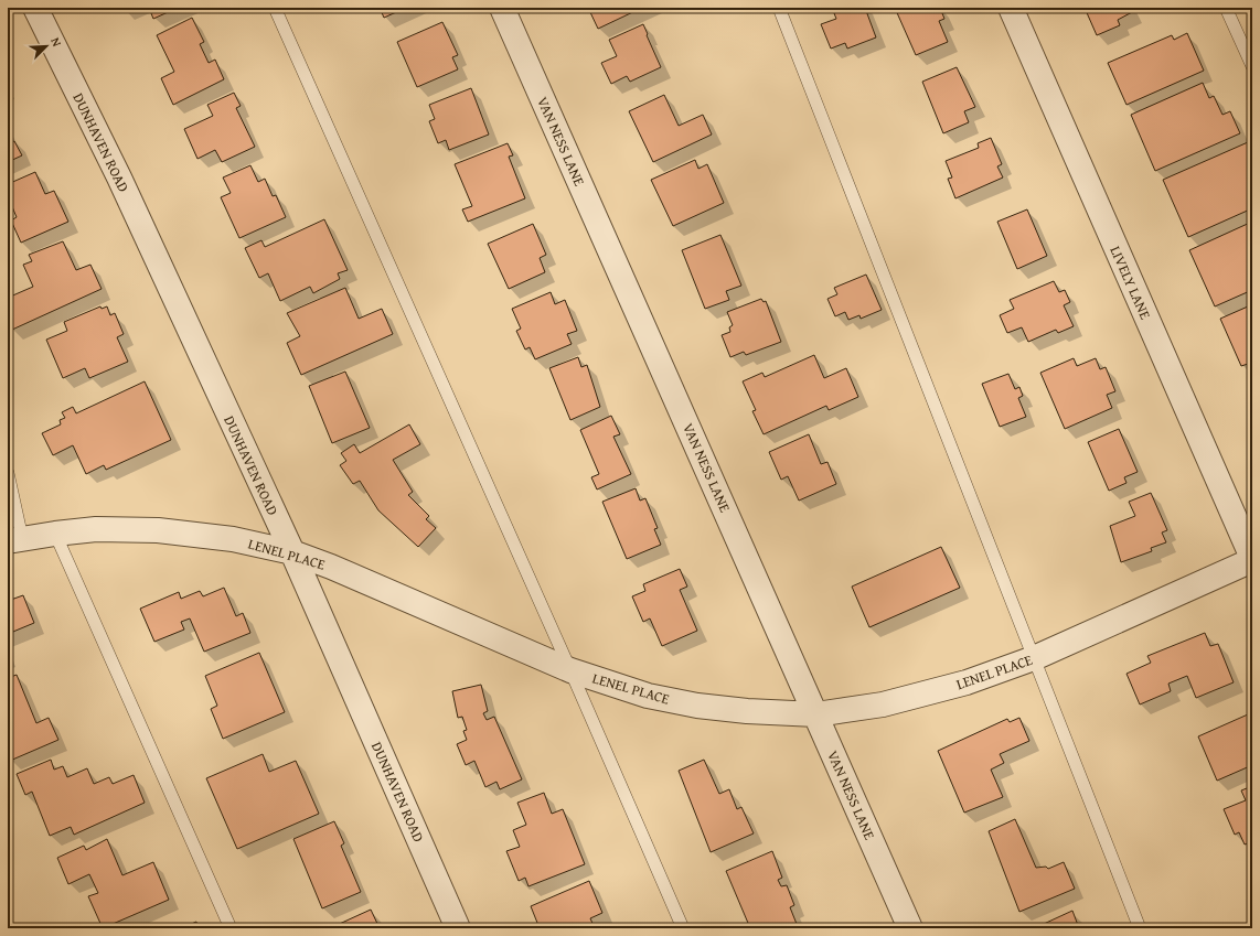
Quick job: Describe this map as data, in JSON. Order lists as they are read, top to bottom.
{
  "streets": {
    "street": [
      "VAN NESS LANE",
      "DUNHAVEN ROAD",
      "LIVELY LANE",
      "LENEL PLACE"
    ]
  },
  "crossings": [
    ["VAN NESS LANE", "LENEL PLACE"],
    ["DUNHAVEN ROAD", "LENEL PLACE"],
    ["LIVELY LANE", "LENEL PLACE"]
  ],
  "north": "top right"
}
